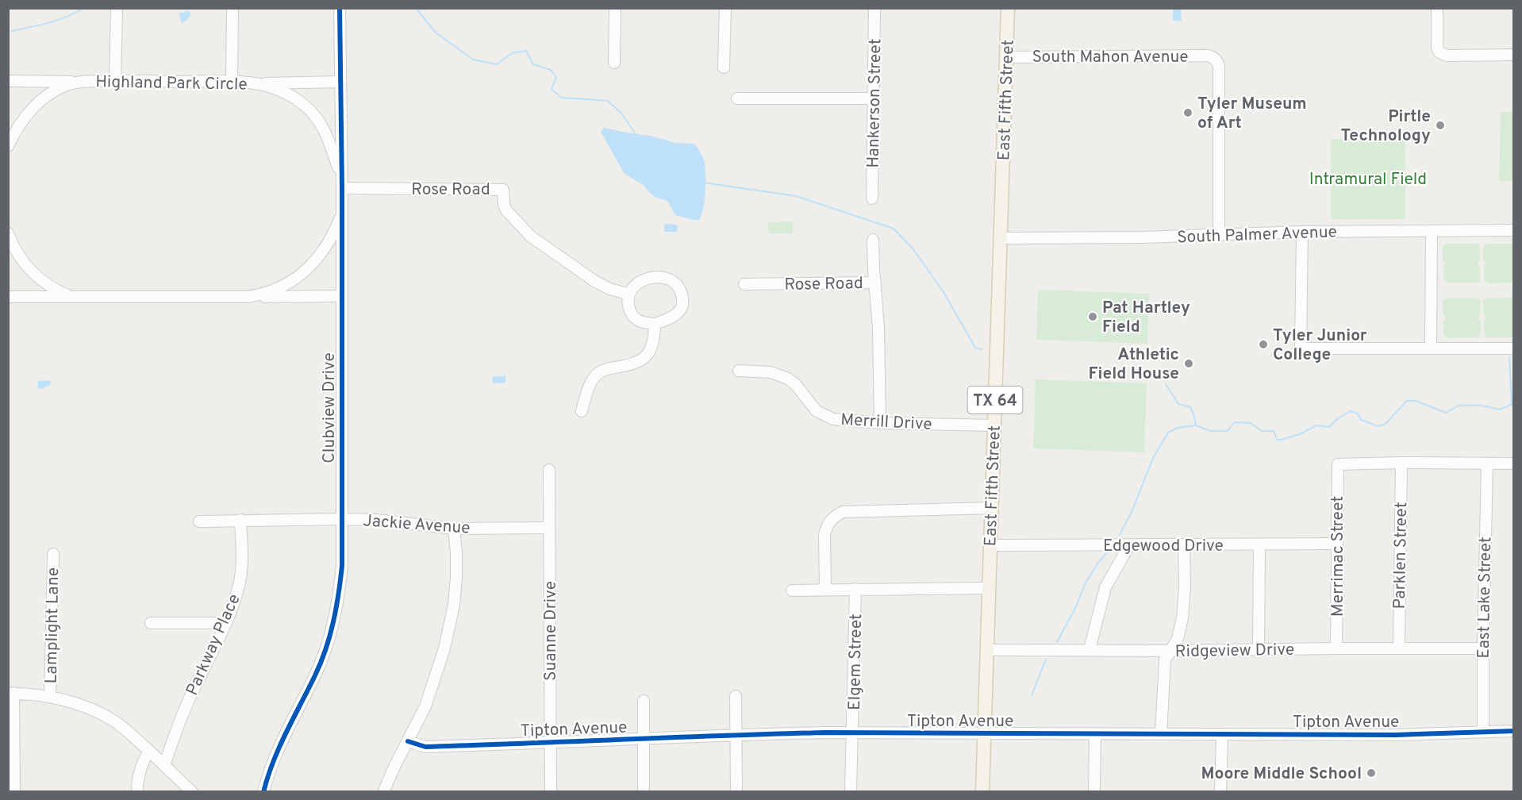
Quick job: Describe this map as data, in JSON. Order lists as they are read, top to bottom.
{
  "streets": {
    "main road": ["East Fifth Street", "TX 64"],
    "street": [
      "South Mahon Avenue",
      "Highland Park Circle",
      "Hankerson Street",
      "Rose Road",
      "South Palmer Avenue",
      "Clubview Drive",
      "Merrill Drive",
      "Jackie Avenue",
      "Edgewood Drive",
      "Parklen Street",
      "Merrimac Street",
      "East Lake Street",
      "Lamplight Lane",
      "Suanne Drive",
      "Parkway Place",
      "Ridgeview Drive",
      "Elgem Street",
      "Tipton Avenue"
    ]
  },
  "crossings": [
    ["South Mahon Avenue", "East Fifth Street"],
    ["South Mahon Avenue", "South Palmer Avenue"],
    ["Highland Park Circle", "Rose Road"],
    ["Highland Park Circle", "Clubview Drive"],
    ["East Fifth Street", "South Palmer Avenue"],
    ["East Fifth Street", "Merrill Drive"],
    ["East Fifth Street", "Edgewood Drive"],
    ["East Fifth Street", "Ridgeview Drive"],
    ["East Fifth Street", "Tipton Avenue"],
    ["Rose Road", "Clubview Drive"],
    ["Clubview Drive", "Jackie Avenue"],
    ["Jackie Avenue", "Suanne Drive"],
    ["Jackie Avenue", "Parkway Place"],
    ["Edgewood Drive", "Merrimac Street"],
    ["Parklen Street", "Merrimac Street"],
    ["Parklen Street", "Ridgeview Drive"],
    ["Merrimac Street", "Ridgeview Drive"],
    ["East Lake Street", "Ridgeview Drive"],
    ["East Lake Street", "Tipton Avenue"],
    ["Suanne Drive", "Tipton Avenue"],
    ["Elgem Street", "Tipton Avenue"]
  ],
  "parks": ["Intramural Field"],
  "places": [
    "Tyler Museum of Art",
    "Pirtle Technology",
    "Pat Hartley Field",
    "Tyler Junior College",
    "Athletic Field House",
    "Moore Middle School"
  ]
}
